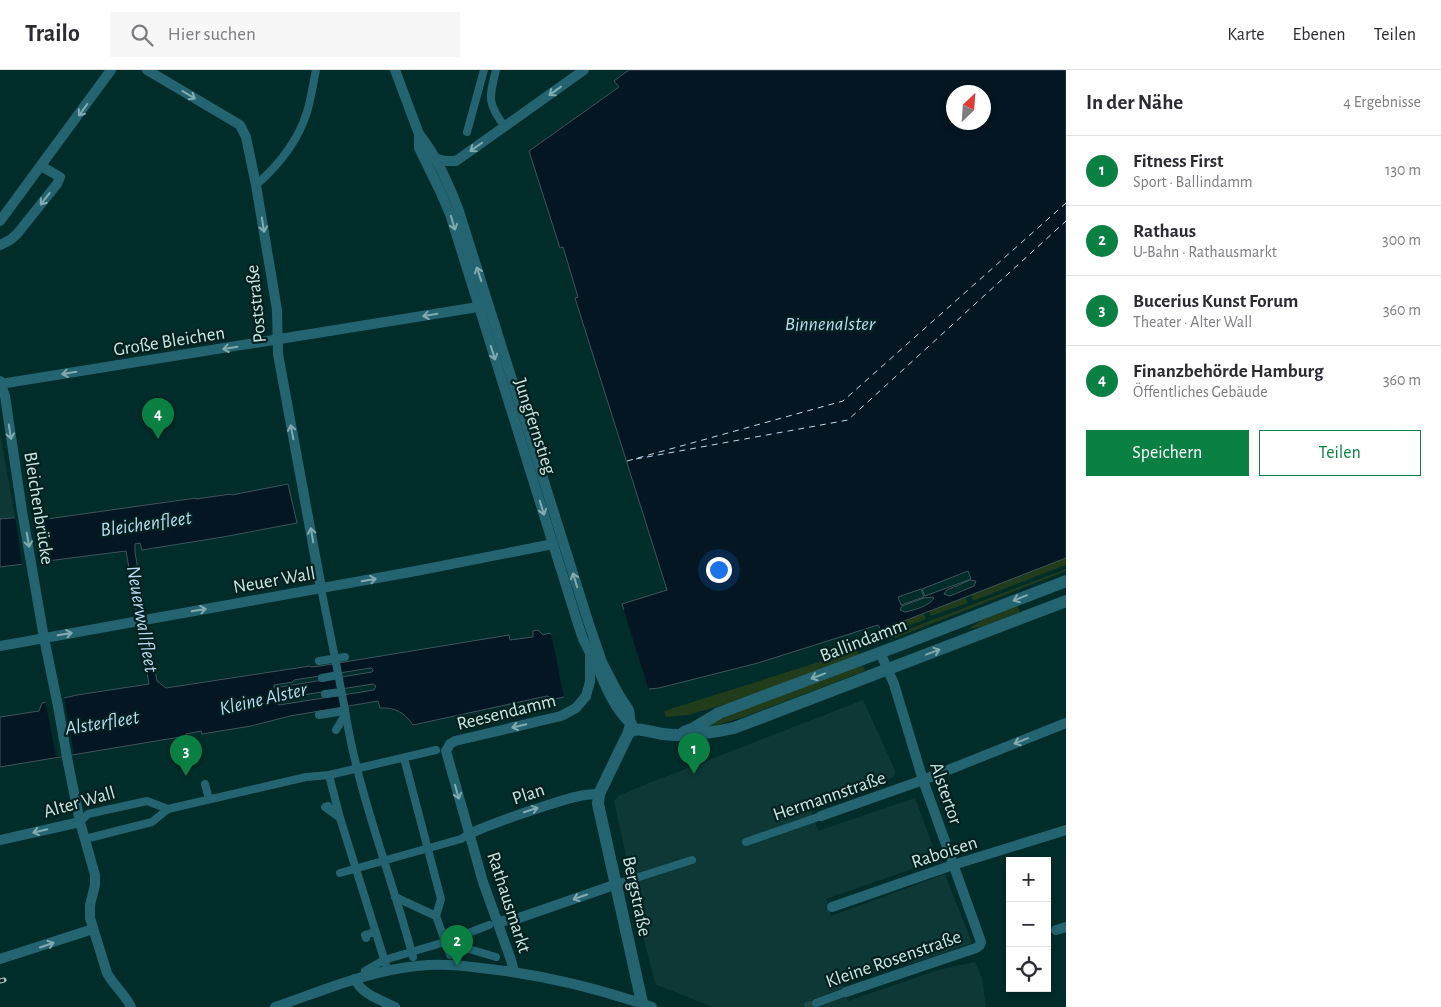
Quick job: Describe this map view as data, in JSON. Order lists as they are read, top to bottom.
{
  "streets": {
    "street": [
      "Poststraße",
      "Große Bleichen",
      "Jungfernstieg",
      "Bleichenbrücke",
      "Neuer Wall",
      "Ballindamm",
      "Reesendamm",
      "Plan",
      "Alstertor",
      "Hermannstraße",
      "Alter Wall",
      "Raboisen",
      "Bergstraße",
      "Rathausmarkt",
      "Kleine Rosenstraße"
    ]
  },
  "crossings": [
    ["Poststraße", "Große Bleichen"],
    ["Poststraße", "Neuer Wall"],
    ["Große Bleichen", "Jungfernstieg"],
    ["Große Bleichen", "Bleichenbrücke"],
    ["Jungfernstieg", "Neuer Wall"],
    ["Jungfernstieg", "Ballindamm"],
    ["Jungfernstieg", "Reesendamm"],
    ["Bleichenbrücke", "Neuer Wall"],
    ["Bleichenbrücke", "Alter Wall"],
    ["Ballindamm", "Alstertor"],
    ["Reesendamm", "Plan"],
    ["Reesendamm", "Rathausmarkt"],
    ["Plan", "Bergstraße"],
    ["Plan", "Rathausmarkt"],
    ["Alstertor", "Hermannstraße"],
    ["Alstertor", "Raboisen"],
    ["Alstertor", "Kleine Rosenstraße"]
  ],
  "one_way": [
    "Große Bleichen",
    "Bleichenbrücke",
    "Neuer Wall",
    "Plan",
    "Hermannstraße"
  ],
  "water": [
    "Binnenalster",
    "Bleichenfleet",
    "Neuerwallfleet",
    "Kleine Alster",
    "Alsterfleet"
  ],
  "north": "top right",
  "page": {
    "header": "Trailo",
    "search": "Hier suchen",
    "nav": ["Karte", "Ebenen", "Teilen"],
    "heading": ["In der Nähe", "4 Ergebnisse"],
    "list": [
      {
        "mark": "1",
        "name": "Fitness First",
        "note": "Sport · Ballindamm",
        "value": "130 m"
      },
      {
        "mark": "2",
        "name": "Rathaus",
        "note": "U-Bahn · Rathausmarkt",
        "value": "300 m"
      },
      {
        "mark": "3",
        "name": "Bucerius Kunst Forum",
        "note": "Theater · Alter Wall",
        "value": "360 m"
      },
      {
        "mark": "4",
        "name": "Finanzbehörde Hamburg",
        "note": "Öffentliches Gebäude",
        "value": "360 m"
      }
    ],
    "pins": [
      "4",
      "1",
      "3",
      "2"
    ],
    "buttons": ["Speichern", "Teilen"],
    "map_buttons": ["+", "−"]
  }
}
